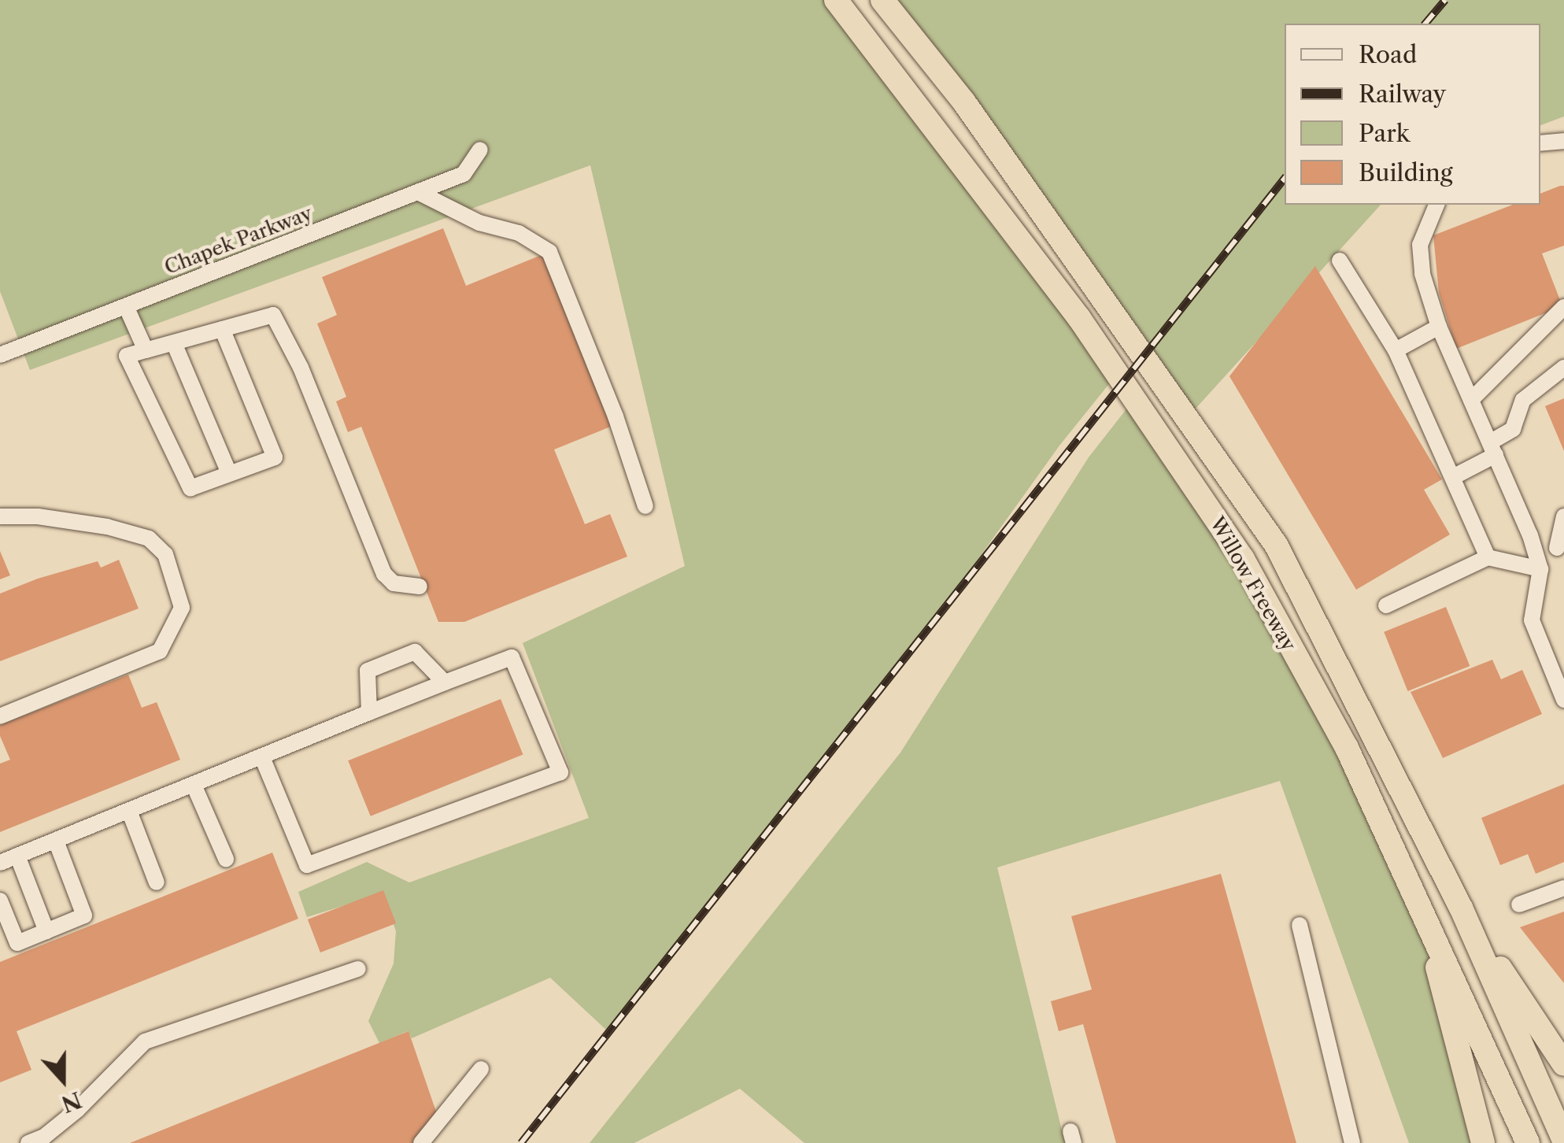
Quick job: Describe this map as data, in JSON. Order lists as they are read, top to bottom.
{
  "streets": {
    "highway": ["Willow Freeway"],
    "street": ["Chapek Parkway"]
  },
  "legend": [
    "Road",
    "Railway",
    "Park",
    "Building"
  ],
  "north": "bottom"
}
